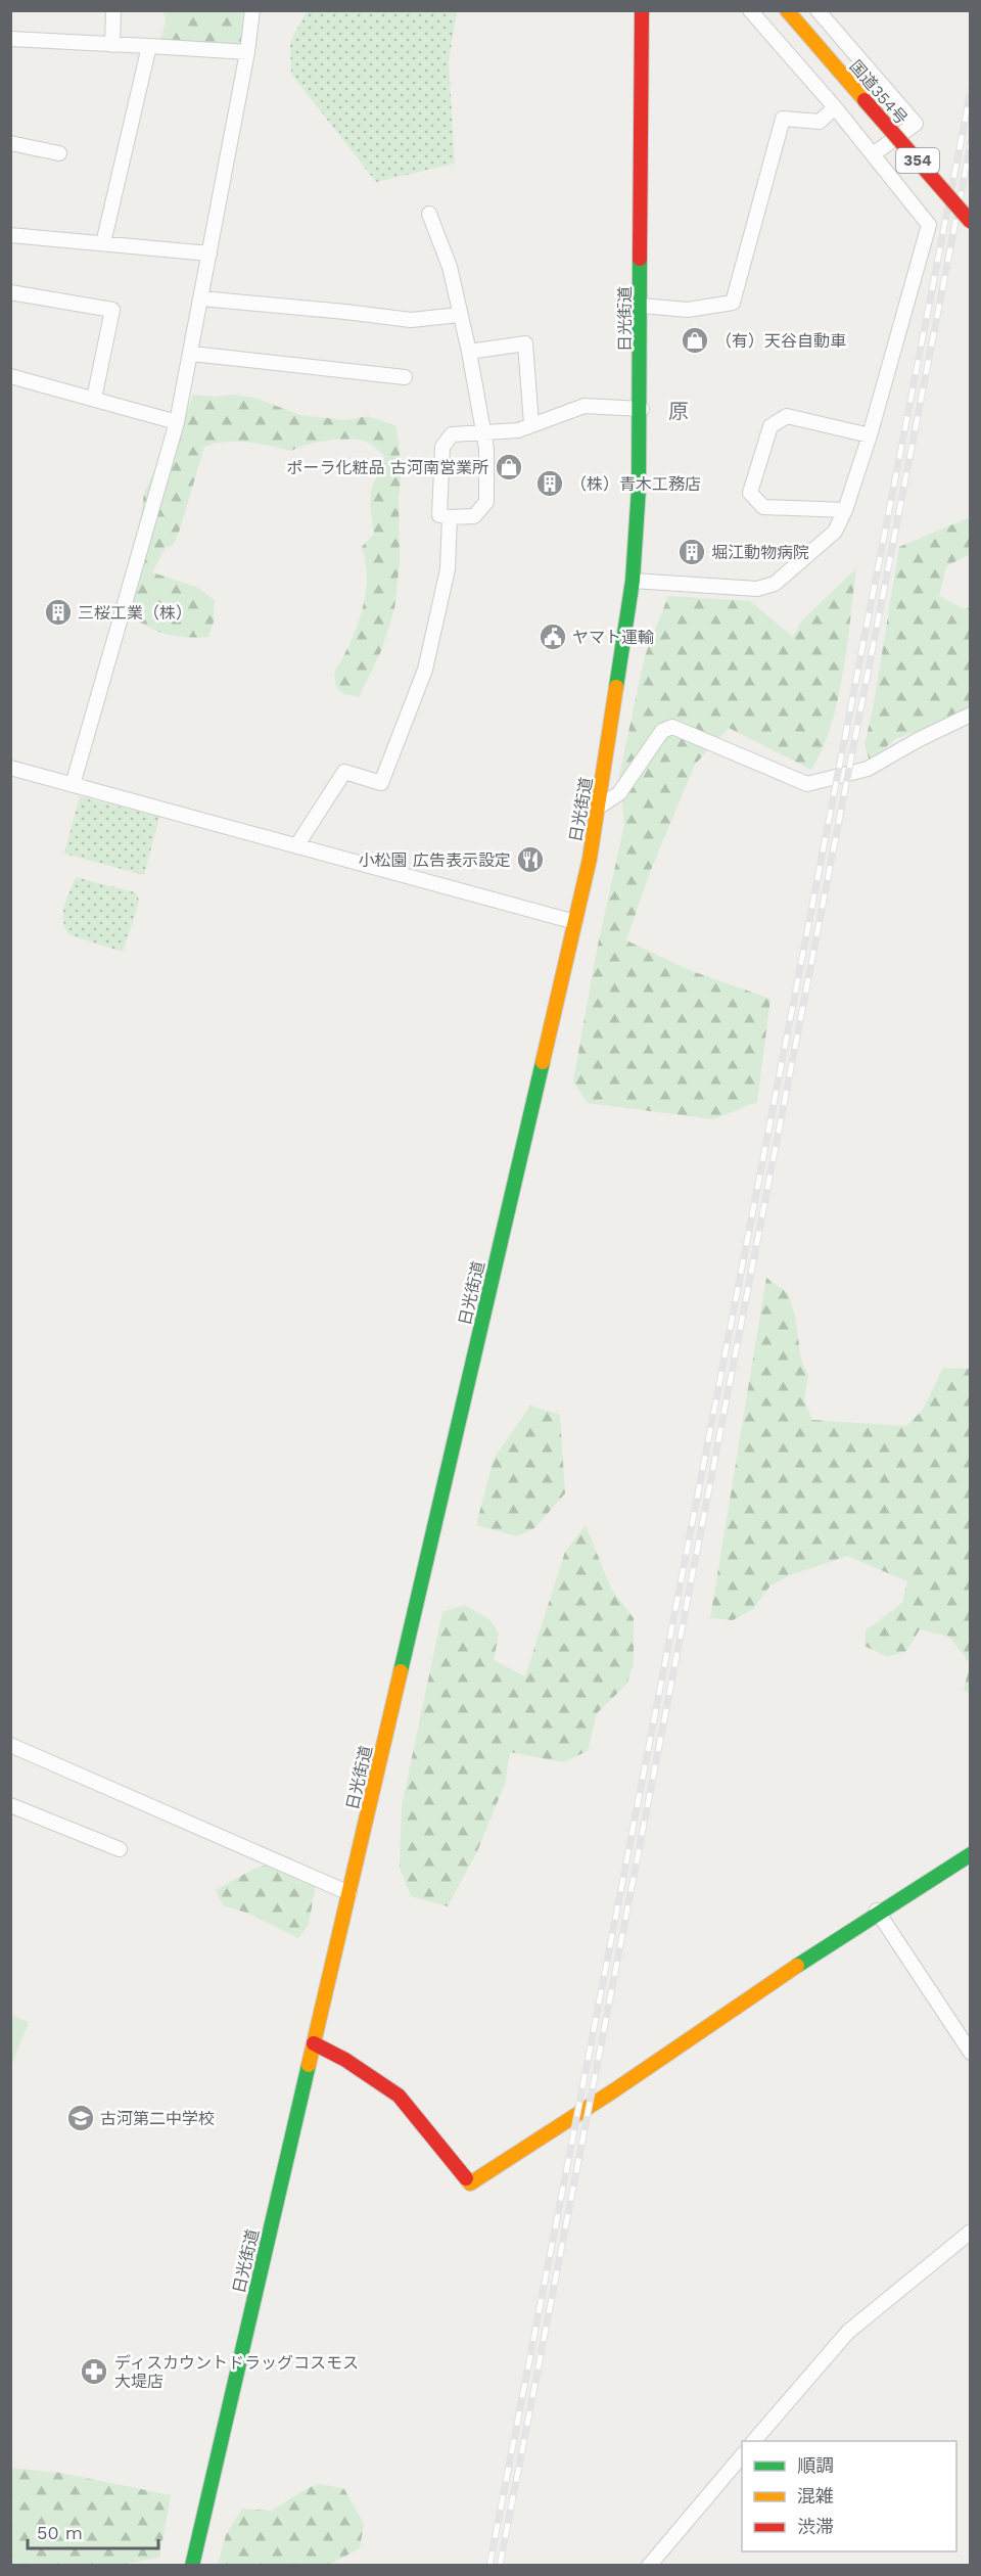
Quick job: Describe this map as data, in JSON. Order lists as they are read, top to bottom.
{
  "streets": {
    "main road": ["国道354号", "354", "日光街道"]
  },
  "districts": ["原"],
  "places": {
    "shop": ["（有）天谷自動車", "ポーラ化粧品 古河南営業所"],
    "building": ["（株）青木工務店", "堀江動物病院", "三桜工業（株）"],
    "public building": ["ヤマト運輸"],
    "restaurant": ["小松園 広告表示設定"],
    "school or university": ["古河第二中学校"],
    "pharmacy": ["ディスカウントドラッグコスモス 大堤店"]
  },
  "legend": ["順調", "混雑", "渋滞"],
  "scale_bar": "50 m"
}
